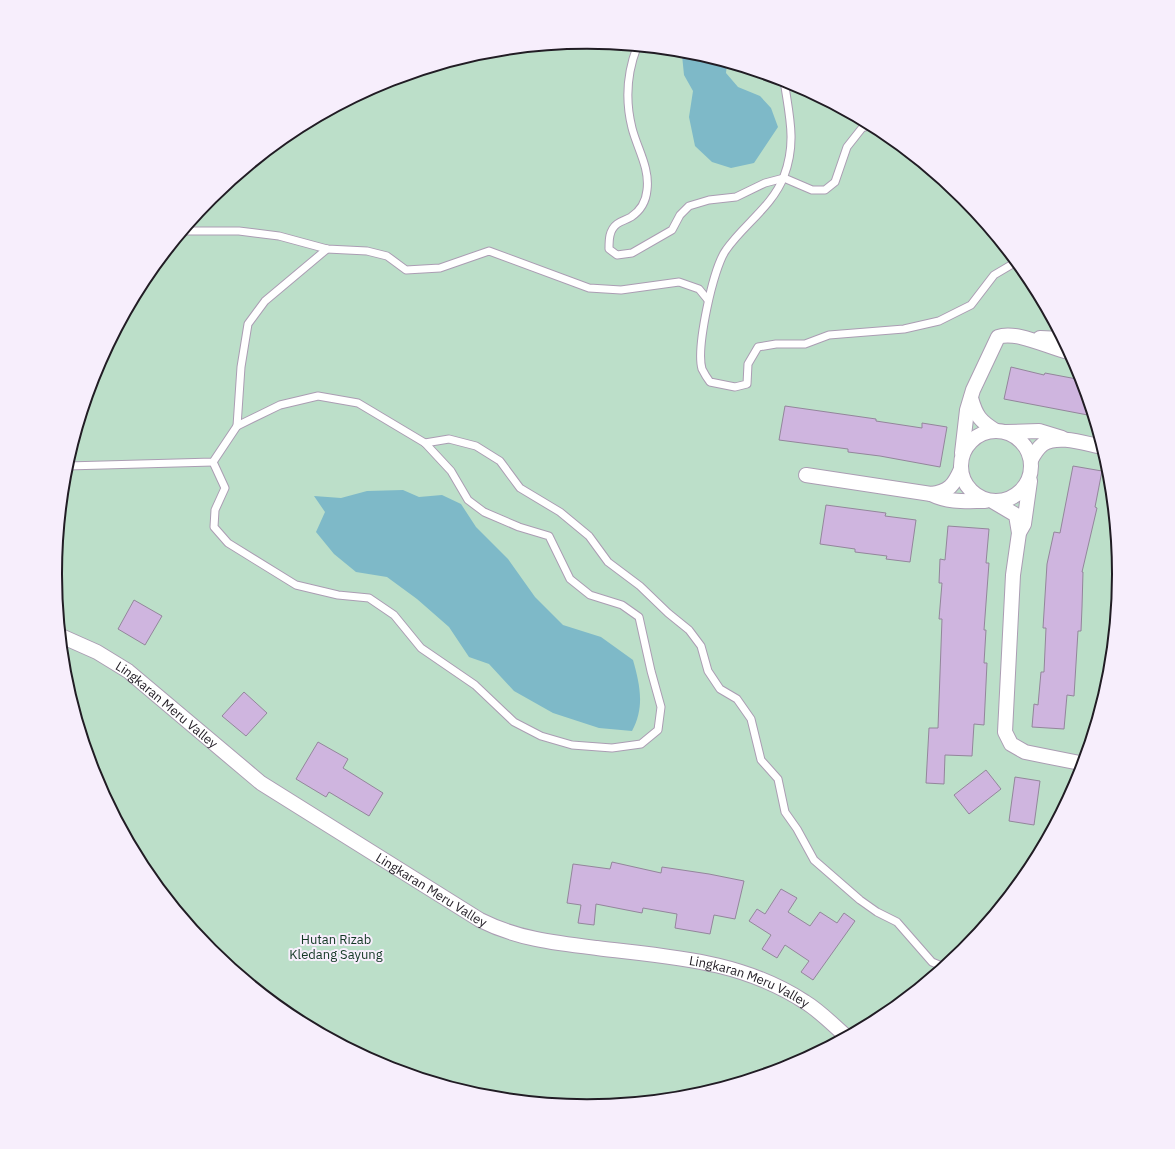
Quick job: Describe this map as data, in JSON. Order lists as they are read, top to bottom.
{
  "streets": {
    "street": ["Lingkaran Meru Valley"]
  },
  "parks": ["Hutan Rizab Kledang Sayung"]
}
